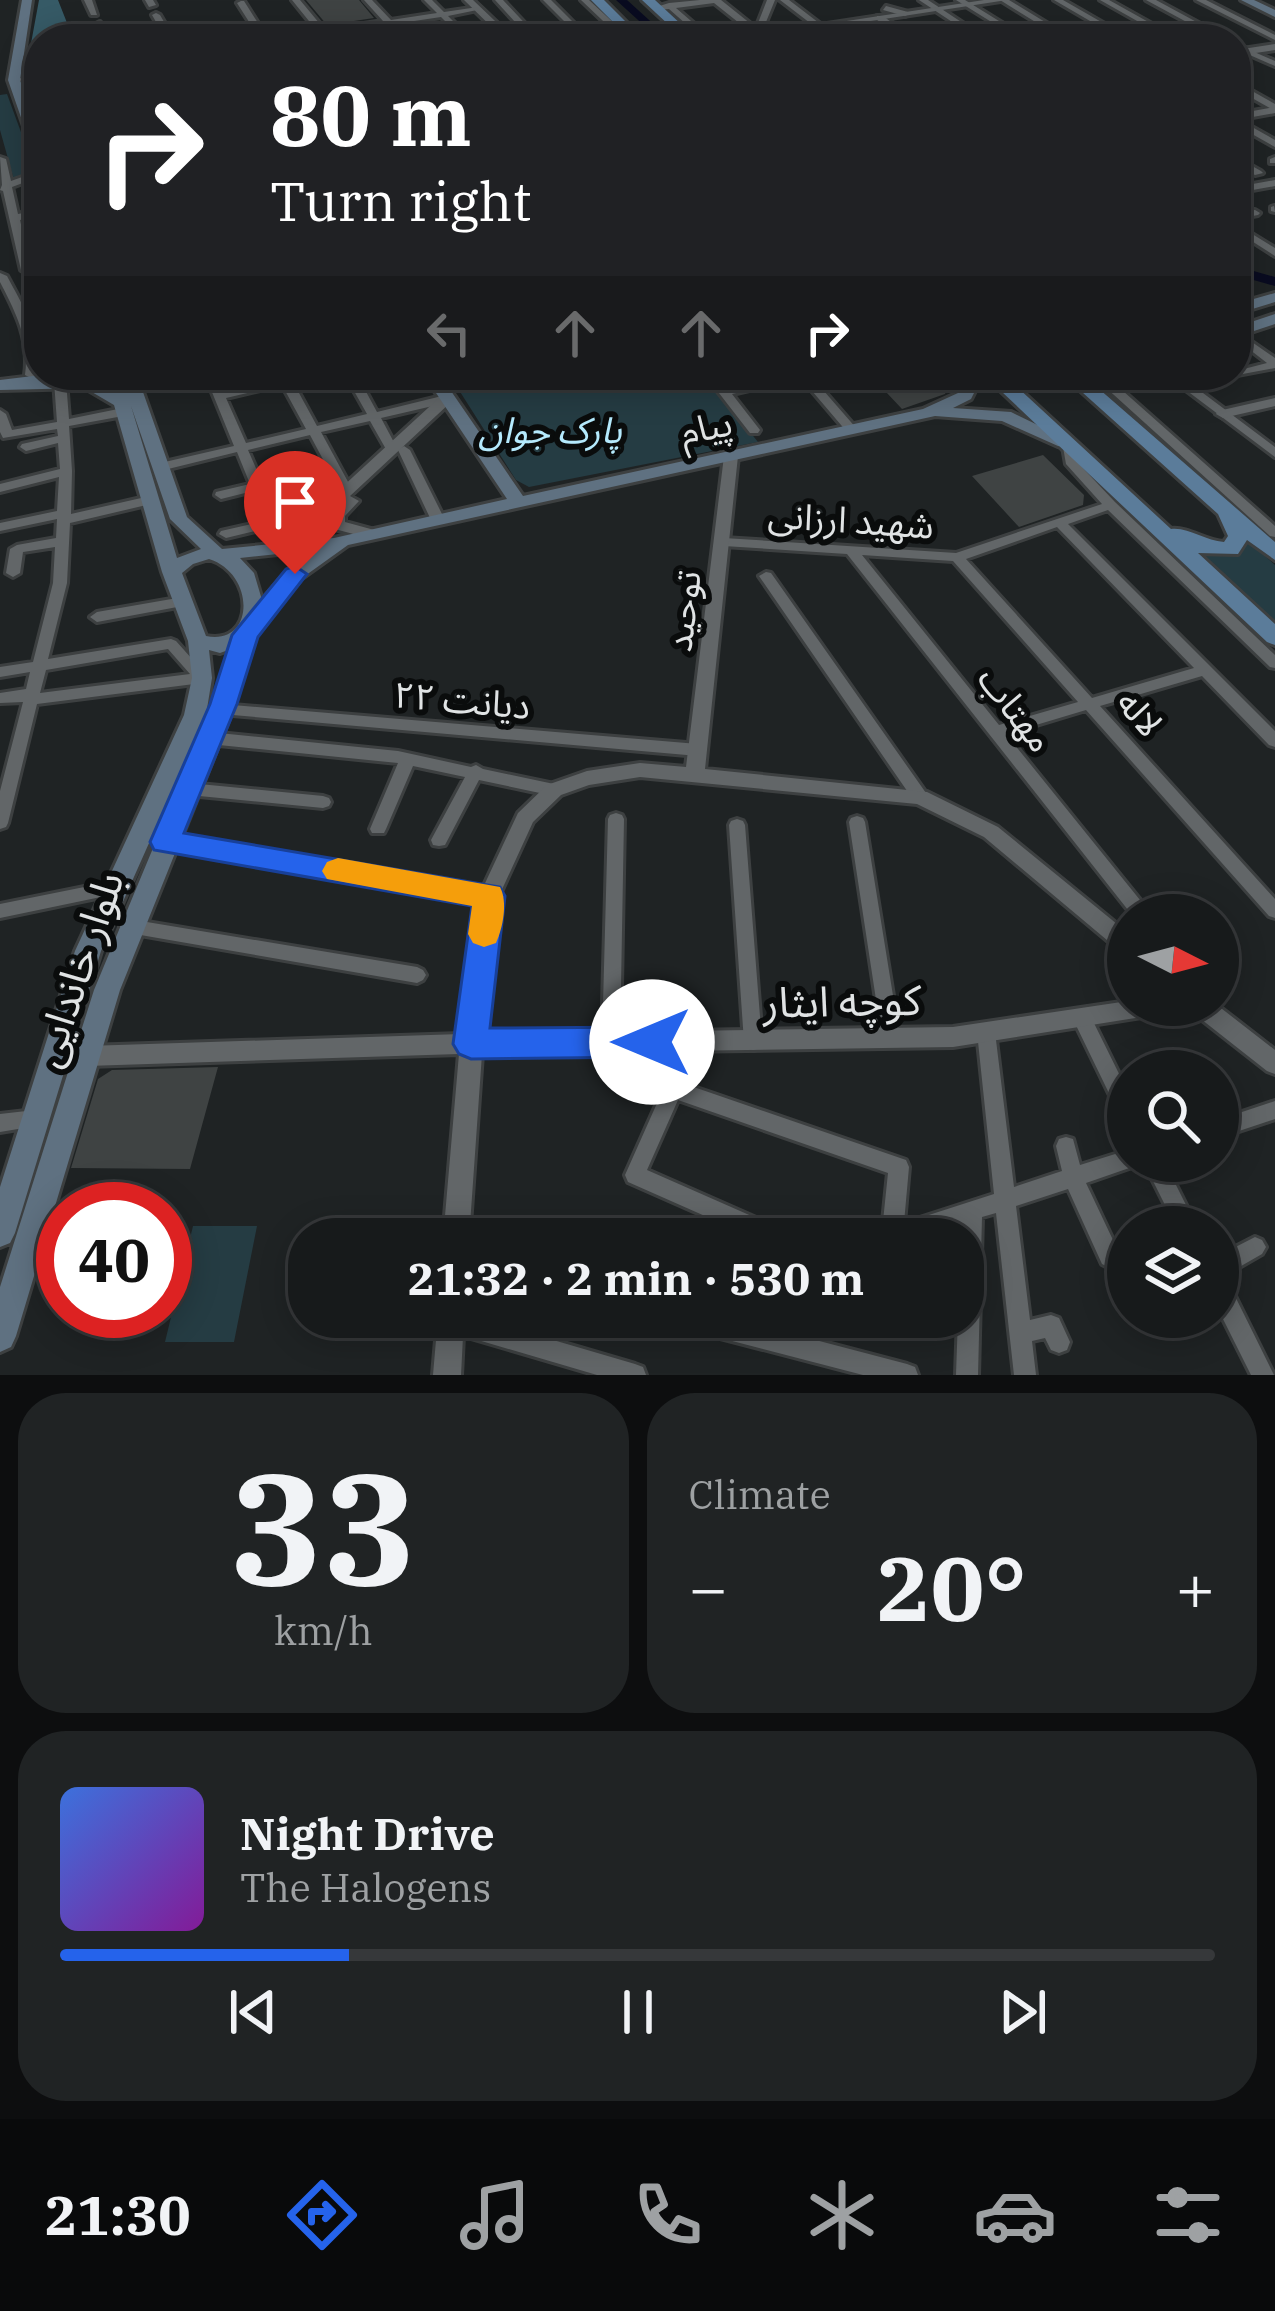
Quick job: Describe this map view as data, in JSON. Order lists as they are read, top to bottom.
{
  "streets": {
    "main road": ["پیام", "بلوار خاندایی"],
    "street": [
      "شهید ارزانی",
      "توحید",
      "دیانت ۲۲",
      "مهتاب",
      "لاله",
      "کوچه ایثار"
    ]
  },
  "crossings": [
    ["پیام", "توحید"],
    ["پیام", "بلوار خاندایی"],
    ["شهید ارزانی", "توحید"],
    ["شهید ارزانی", "مهتاب"],
    ["شهید ارزانی", "لاله"],
    ["توحید", "دیانت ۲۲"],
    ["دیانت ۲۲", "بلوار خاندایی"],
    ["بلوار خاندایی", "کوچه ایثار"]
  ],
  "parks": ["پارک جوان"],
  "north": "right",
  "page": {
    "turn": ["80 m", "Turn right"],
    "limit": "40",
    "trip": "21:32 · 2 min · 530 m",
    "tile": [
      ["33", "km/h"],
      "Climate"
    ],
    "heat": ["−", "20°", "+"],
    "song": ["Night Drive", "The Halogens"],
    "tabs": "21:30"
  }
}
